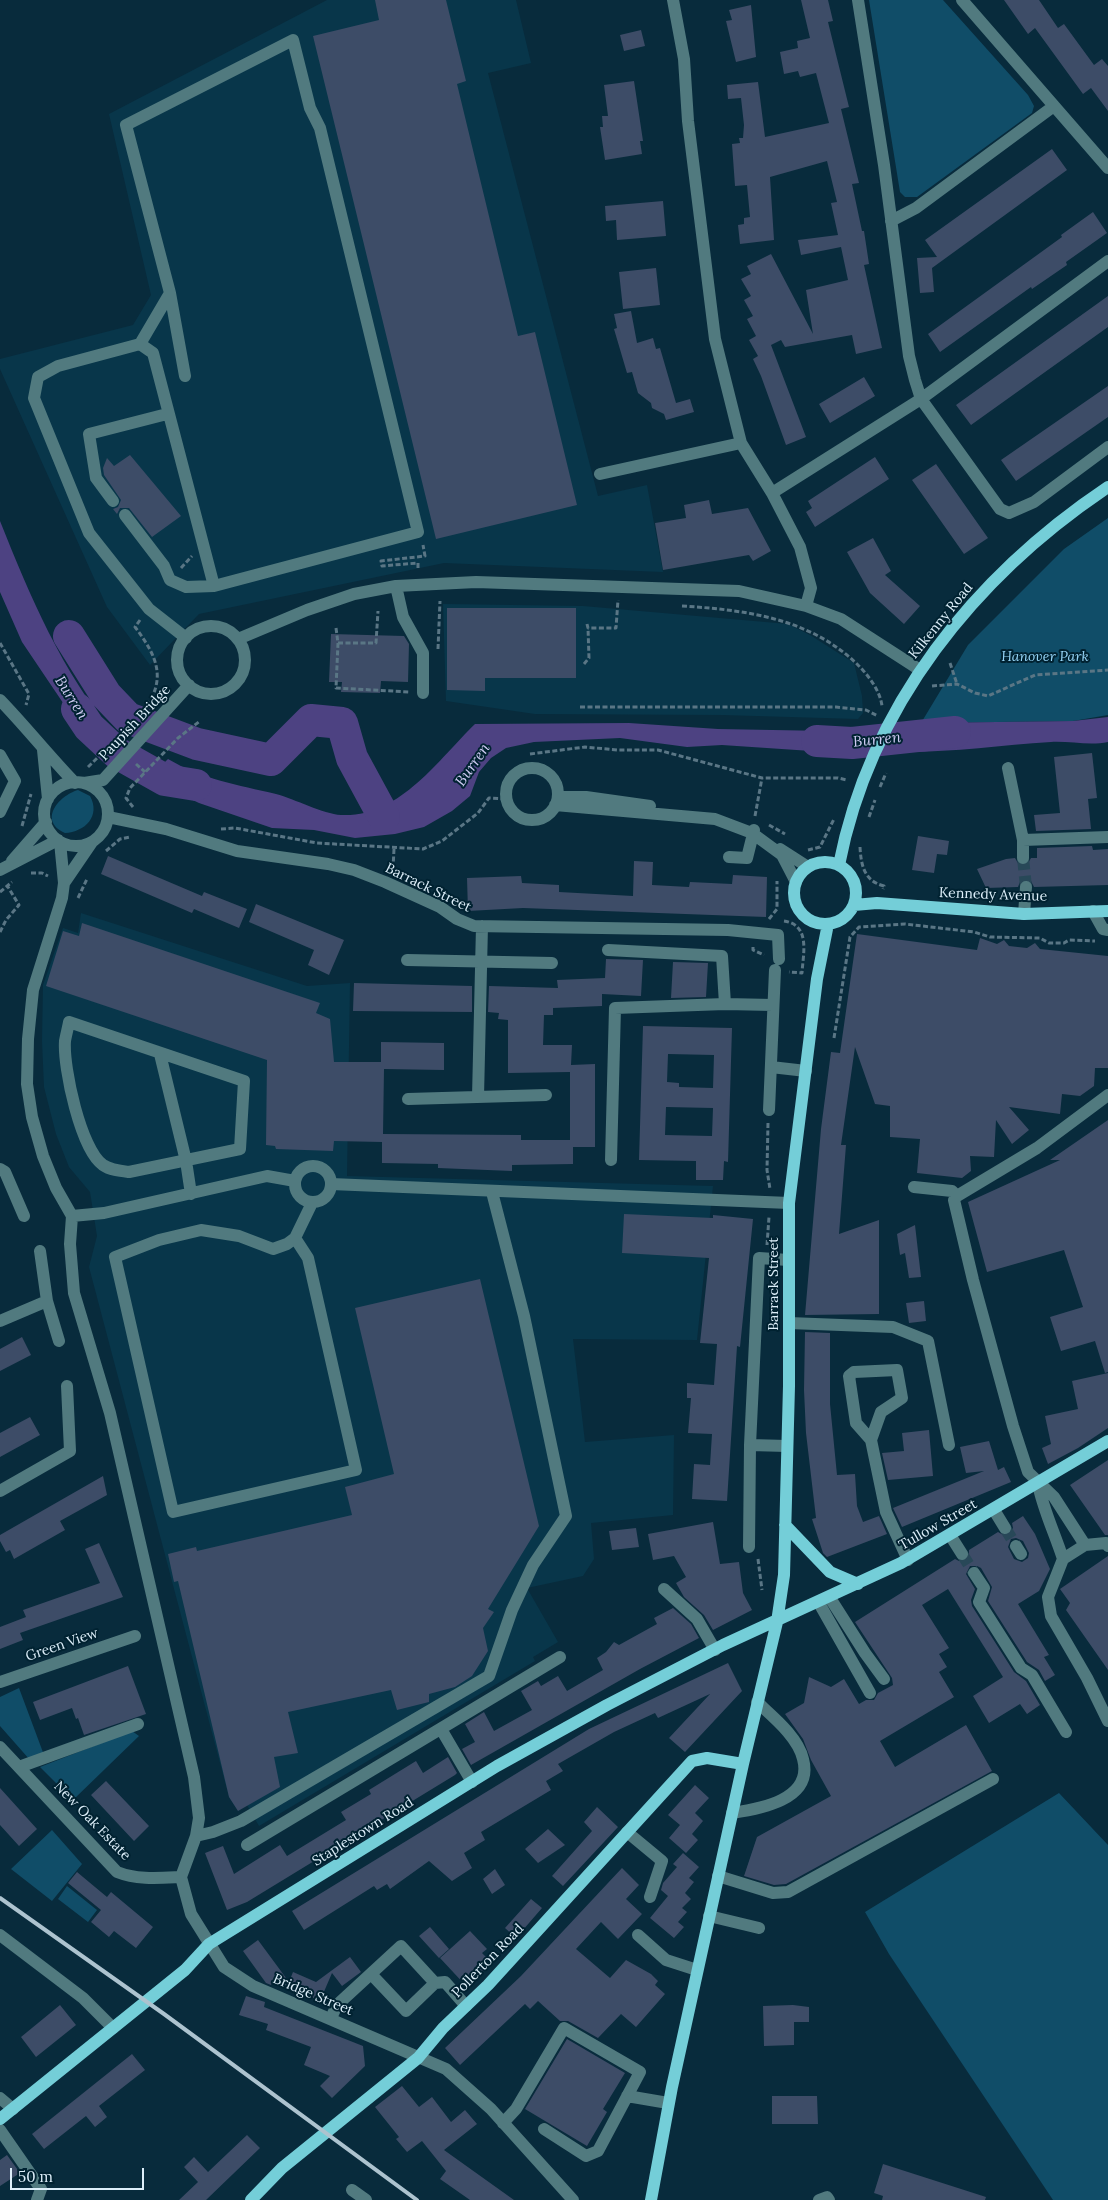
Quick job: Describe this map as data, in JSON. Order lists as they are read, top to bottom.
{
  "streets": {
    "main road": [
      "Kilkenny Road",
      "Barrack Street",
      "Kennedy Avenue",
      "Tullow Street",
      "Staplestown Road",
      "Pollerton Road"
    ],
    "street": [
      "Paupish Bridge",
      "Green View",
      "New Oak Estate",
      "Bridge Street"
    ]
  },
  "crossings": [
    ["Kilkenny Road", "Barrack Street"],
    ["Kilkenny Road", "Kennedy Avenue"],
    ["Paupish Bridge", "Barrack Street"],
    ["Barrack Street", "Kennedy Avenue"],
    ["Barrack Street", "Tullow Street"],
    ["Barrack Street", "Staplestown Road"],
    ["Barrack Street", "Pollerton Road"],
    ["Tullow Street", "Staplestown Road"],
    ["New Oak Estate", "Bridge Street"],
    ["Staplestown Road", "Bridge Street"],
    ["Pollerton Road", "Bridge Street"]
  ],
  "water": ["Burren"],
  "parks": ["Hanover Park"],
  "scale_bar": "50 m"
}
